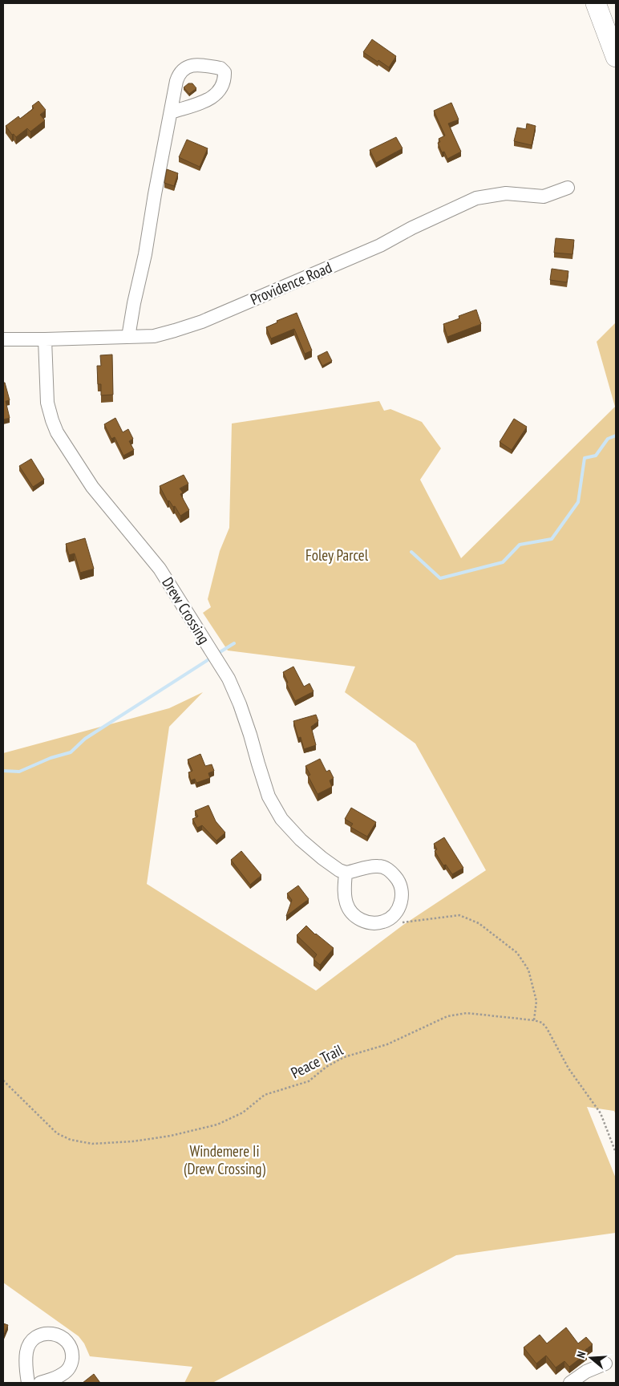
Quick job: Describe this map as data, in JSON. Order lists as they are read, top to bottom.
{
  "streets": {
    "street": ["Providence Road", "Drew Crossing"],
    "path": ["Peace Trail"]
  },
  "crossings": [
    ["Providence Road", "Drew Crossing"]
  ],
  "parks": ["Foley Parcel", "Windemere Ii (Drew Crossing)"],
  "north": "left"
}
